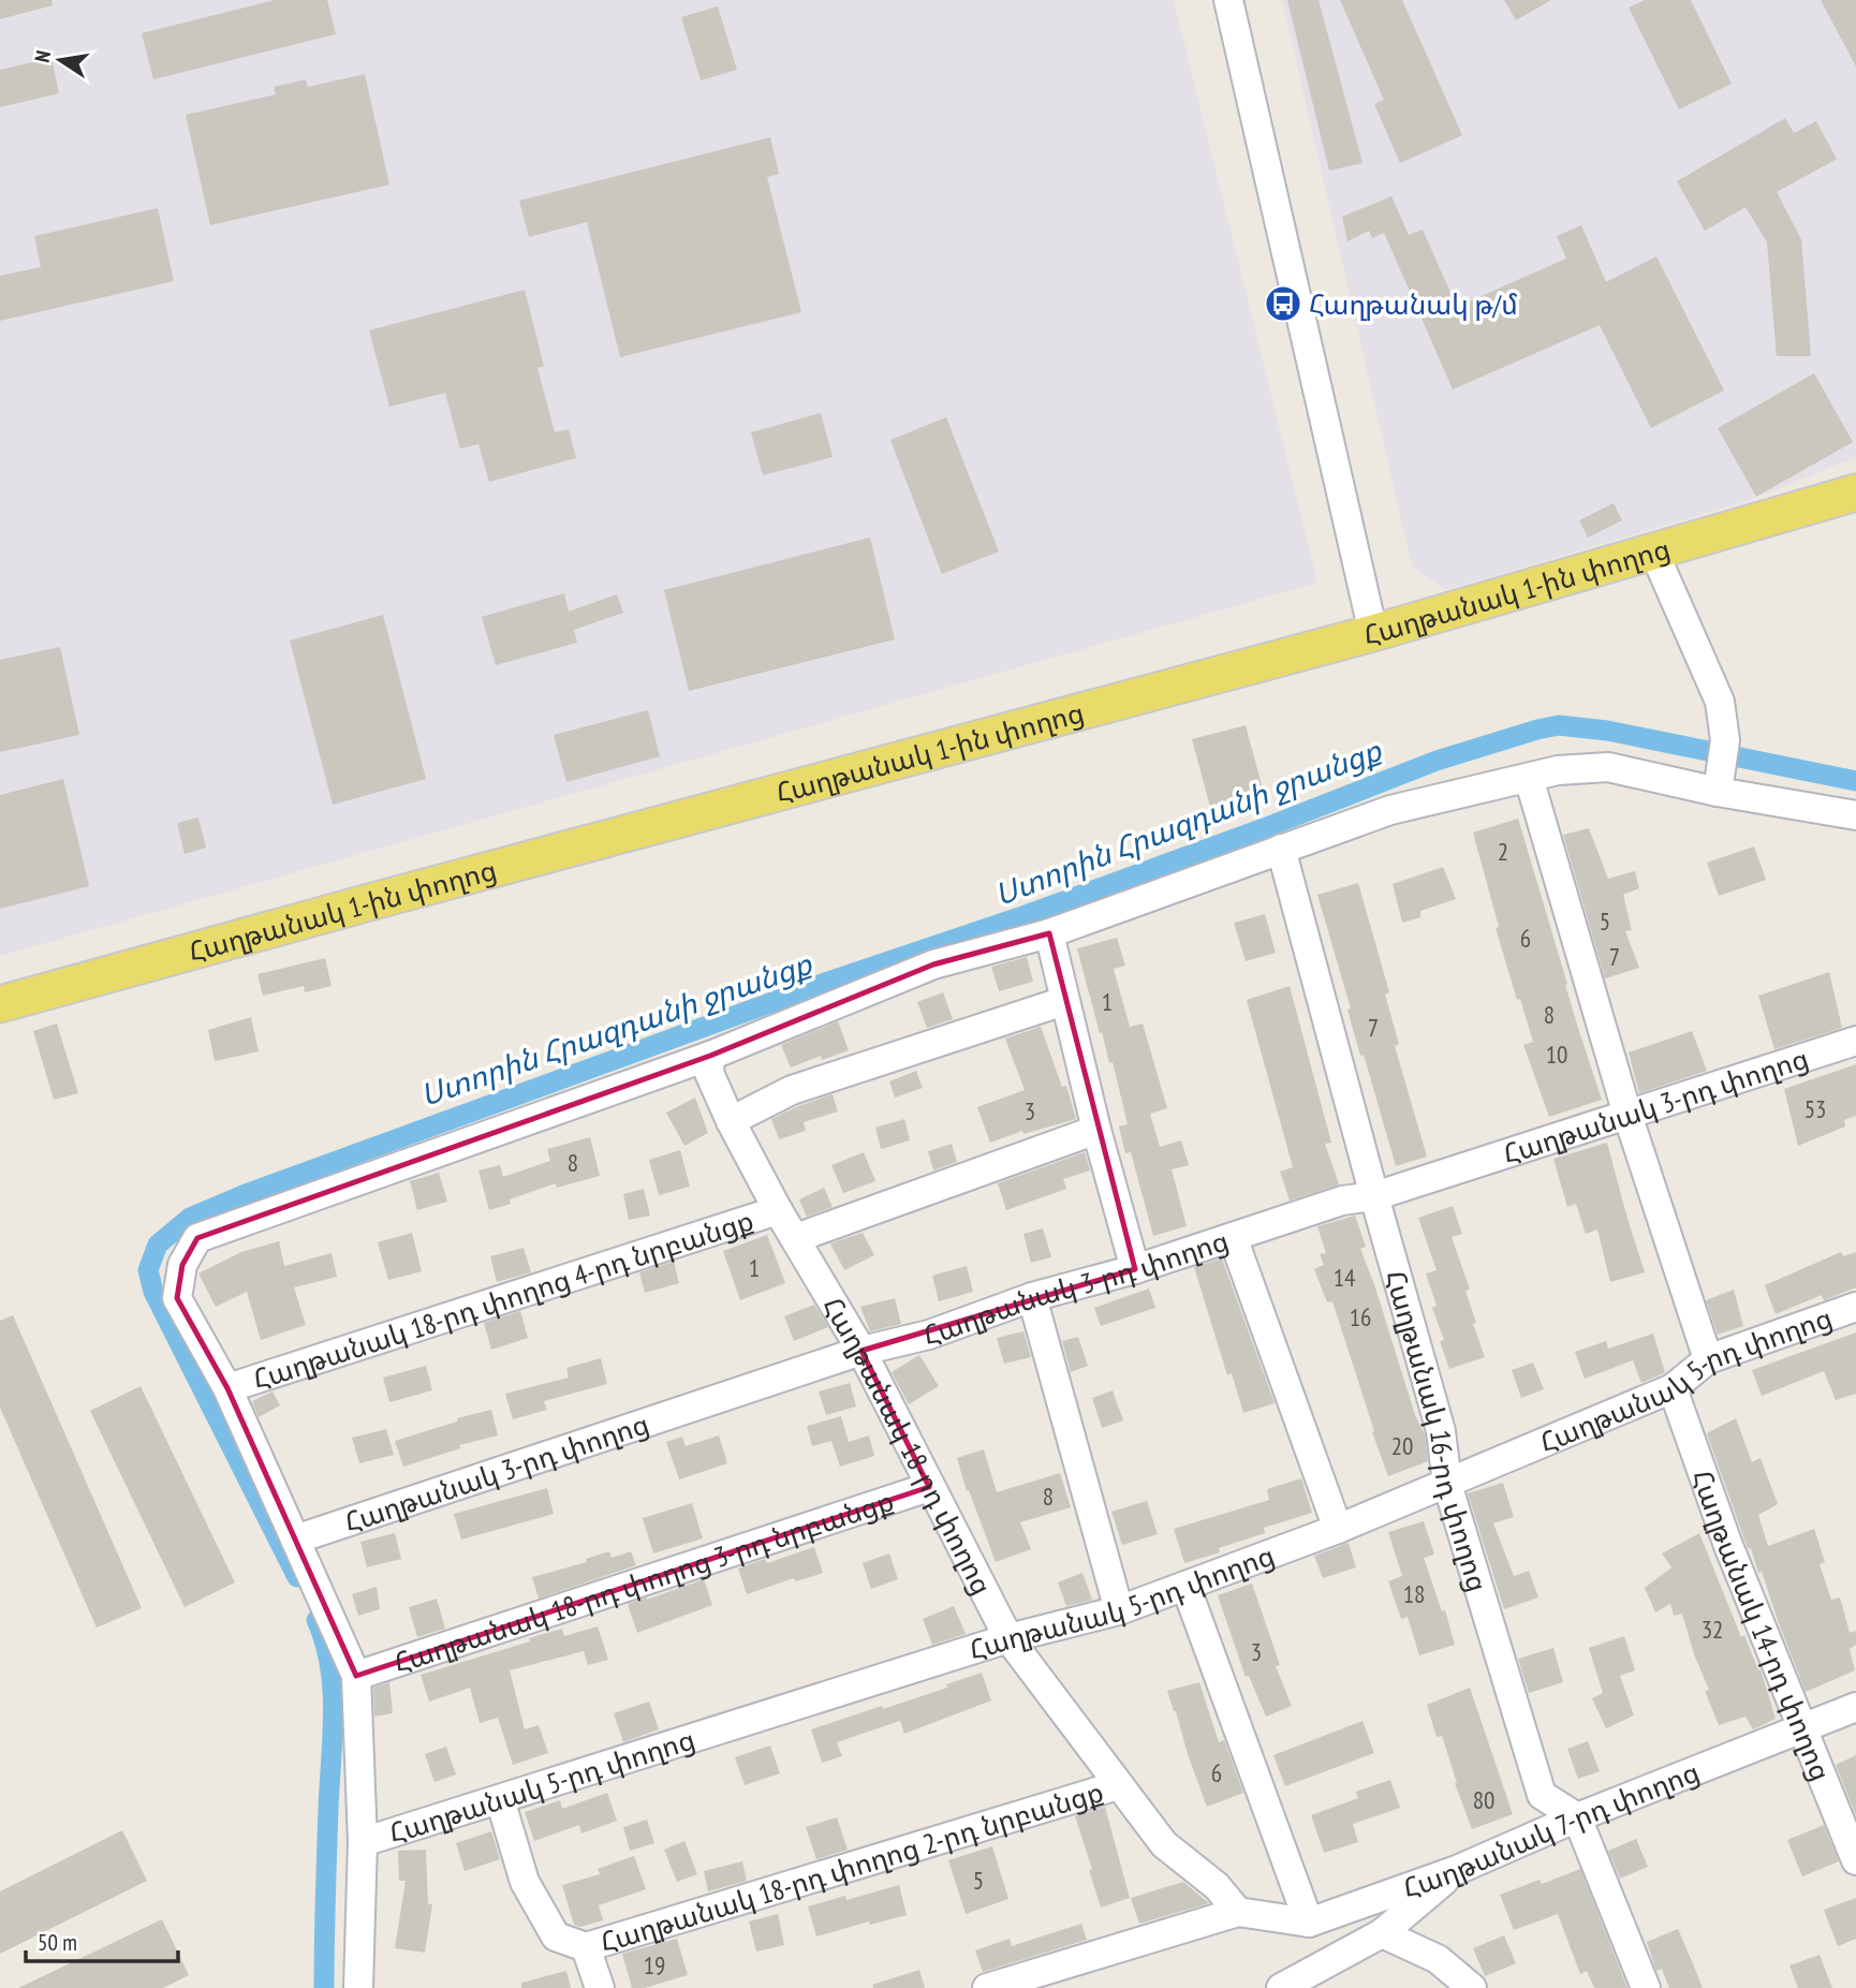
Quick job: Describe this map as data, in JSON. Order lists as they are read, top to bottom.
{
  "streets": {
    "main road": ["Հաղթանակ 1-ին փողոց"],
    "street": [
      "Հաղթանակ 3-րդ փողոց",
      "Հաղթանակ 18-րդ փողոց 4-րդ նրբանցք",
      "Հաղթանակ 5-րդ փողոց",
      "Հաղթանակ 16-րդ փողոց",
      "Հաղթանակ 18-րդ փողոց",
      "Հաղթանակ 18-րդ փողոց 3-րդ նրբանցք",
      "Հաղթանակ 14-րդ փողոց",
      "Հաղթանակ 7-րդ փողոց",
      "Հաղթանակ 18-րդ փողոց 2-րդ նրբանցք"
    ]
  },
  "crossings": [
    ["Հաղթանակ 3-րդ փողոց", "Հաղթանակ 16-րդ փողոց"],
    ["Հաղթանակ 3-րդ փողոց", "Հաղթանակ 18-րդ փողոց"],
    ["Հաղթանակ 18-րդ փողոց 4-րդ նրբանցք", "Հաղթանակ 18-րդ փողոց"],
    ["Հաղթանակ 5-րդ փողոց", "Հաղթանակ 16-րդ փողոց"],
    ["Հաղթանակ 5-րդ փողոց", "Հաղթանակ 18-րդ փողոց"],
    ["Հաղթանակ 5-րդ փողոց", "Հաղթանակ 14-րդ փողոց"],
    ["Հաղթանակ 16-րդ փողոց", "Հաղթանակ 7-րդ փողոց"],
    ["Հաղթանակ 18-րդ փողոց", "Հաղթանակ 18-րդ փողոց 3-րդ նրբանցք"],
    ["Հաղթանակ 18-րդ փողոց", "Հաղթանակ 7-րդ փողոց"],
    ["Հաղթանակ 18-րդ փողոց", "Հաղթանակ 18-րդ փողոց 2-րդ նրբանցք"],
    ["Հաղթանակ 14-րդ փողոց", "Հաղթանակ 7-րդ փողոց"]
  ],
  "water": ["Ստորին Հրազդանի ջրանցք"],
  "places": {
    "bus stop": ["Հաղթանակ թ/մ"]
  },
  "house_numbers": [
    "2",
    "5",
    "6",
    "7",
    "1",
    "8",
    "7",
    "10",
    "53",
    "3",
    "8",
    "1",
    "14",
    "16",
    "20",
    "8",
    "18",
    "32",
    "3",
    "6",
    "80",
    "5",
    "19"
  ],
  "scale_bar": "50 m",
  "north": "left"
}
